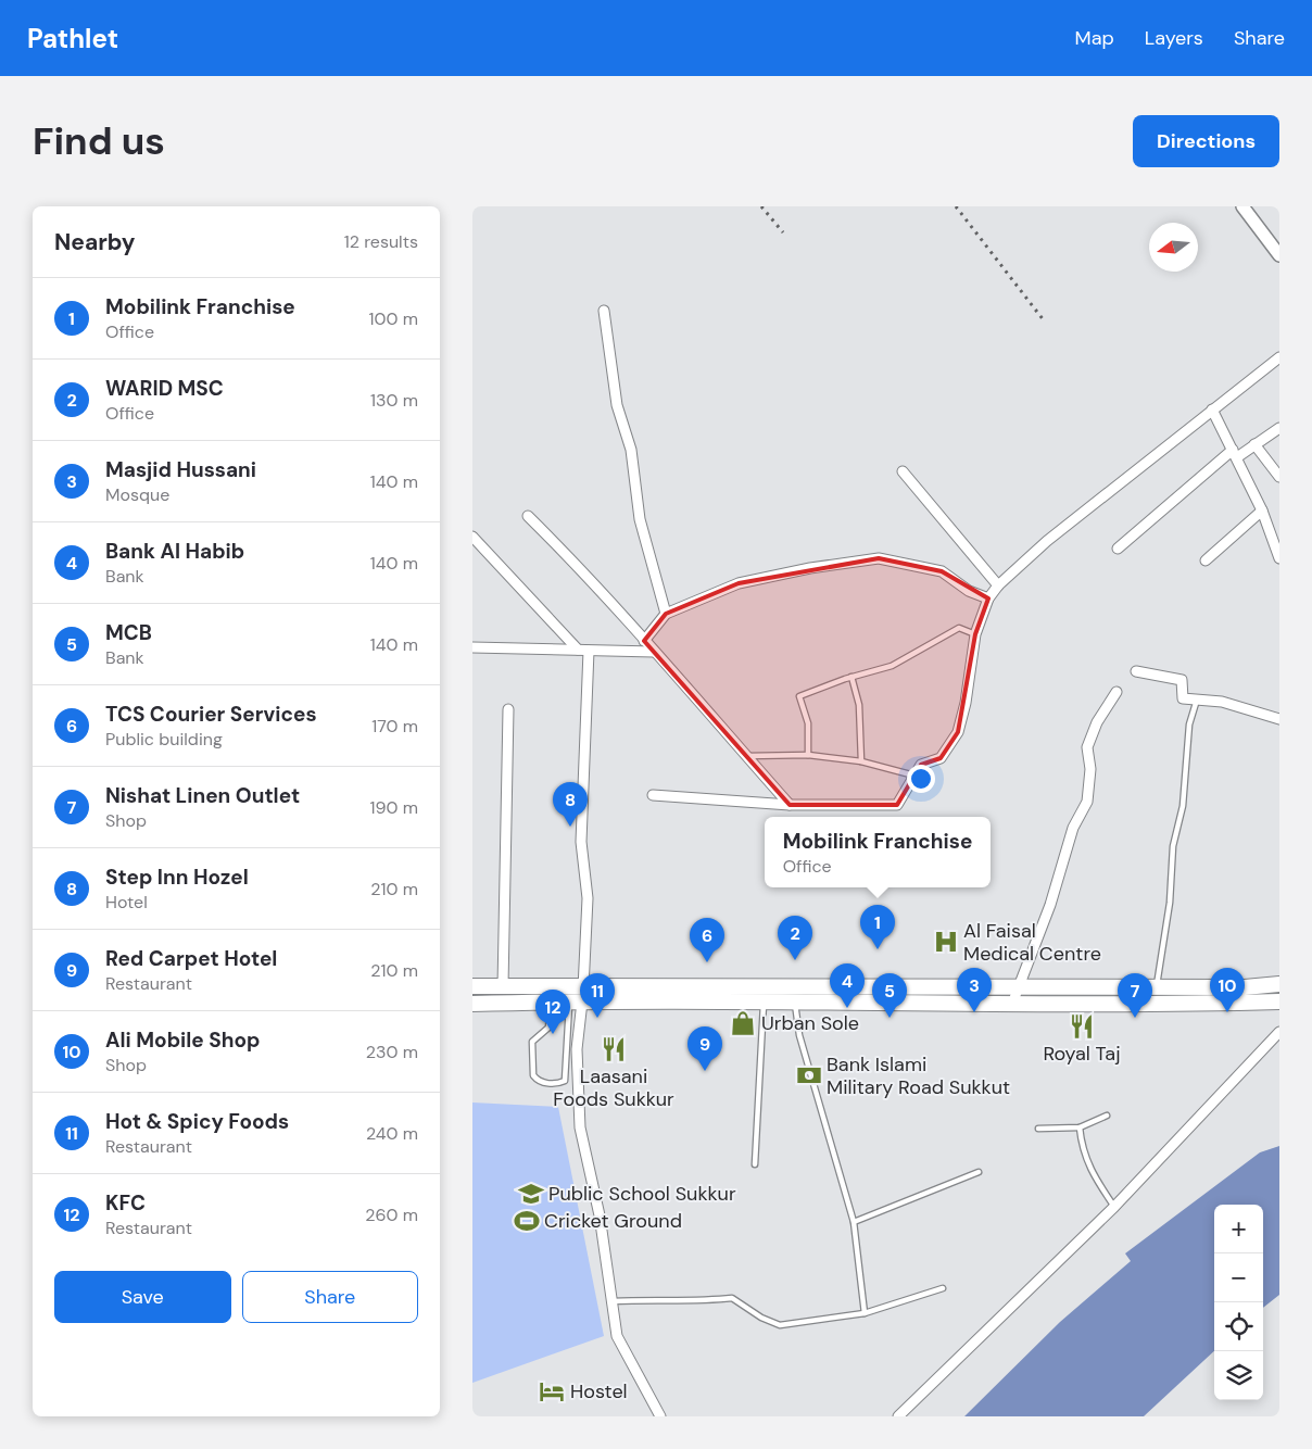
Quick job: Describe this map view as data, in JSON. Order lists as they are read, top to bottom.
{
  "places": {
    "hospital": ["Al Faisal Medical Centre"],
    "shop": ["Urban Sole"],
    "restaurant": ["Royal Taj", "Laasani Foods Sukkur"],
    "bank": ["Bank Islami Military Road Sukkut"],
    "school or university": ["Public School Sukkur"],
    "sports": ["Cricket Ground"],
    "hotel": ["Hostel"]
  },
  "north": "left",
  "page": {
    "header": "Pathlet",
    "nav": ["Map", "Layers", "Share"],
    "buttons": [
      "Directions",
      ["Save", "Share"]
    ],
    "title": "Find us",
    "heading": ["Nearby", "12 results"],
    "list": [
      {
        "mark": "1",
        "name": "Mobilink Franchise",
        "note": "Office",
        "value": "100 m"
      },
      {
        "mark": "2",
        "name": "WARID MSC",
        "note": "Office",
        "value": "130 m"
      },
      {
        "mark": "3",
        "name": "Masjid Hussani",
        "note": "Mosque",
        "value": "140 m"
      },
      {
        "mark": "4",
        "name": "Bank Al Habib",
        "note": "Bank",
        "value": "140 m"
      },
      {
        "mark": "5",
        "name": "MCB",
        "note": "Bank",
        "value": "140 m"
      },
      {
        "mark": "6",
        "name": "TCS Courier Services",
        "note": "Public building",
        "value": "170 m"
      },
      {
        "mark": "7",
        "name": "Nishat Linen Outlet",
        "note": "Shop",
        "value": "190 m"
      },
      {
        "mark": "8",
        "name": "Step Inn Hozel",
        "note": "Hotel",
        "value": "210 m"
      },
      {
        "mark": "9",
        "name": "Red Carpet Hotel",
        "note": "Restaurant",
        "value": "210 m"
      },
      {
        "mark": "10",
        "name": "Ali Mobile Shop",
        "note": "Shop",
        "value": "230 m"
      },
      {
        "mark": "11",
        "name": "Hot & Spicy Foods",
        "note": "Restaurant",
        "value": "240 m"
      },
      {
        "mark": "12",
        "name": "KFC",
        "note": "Restaurant",
        "value": "260 m"
      }
    ],
    "pins": [
      "8",
      "1",
      "2",
      "6",
      "4",
      "3",
      "10",
      "5",
      "7",
      "11",
      "12",
      "9"
    ],
    "popup": ["Mobilink Franchise", "Office"],
    "map_buttons": ["+", "−"]
  }
}
